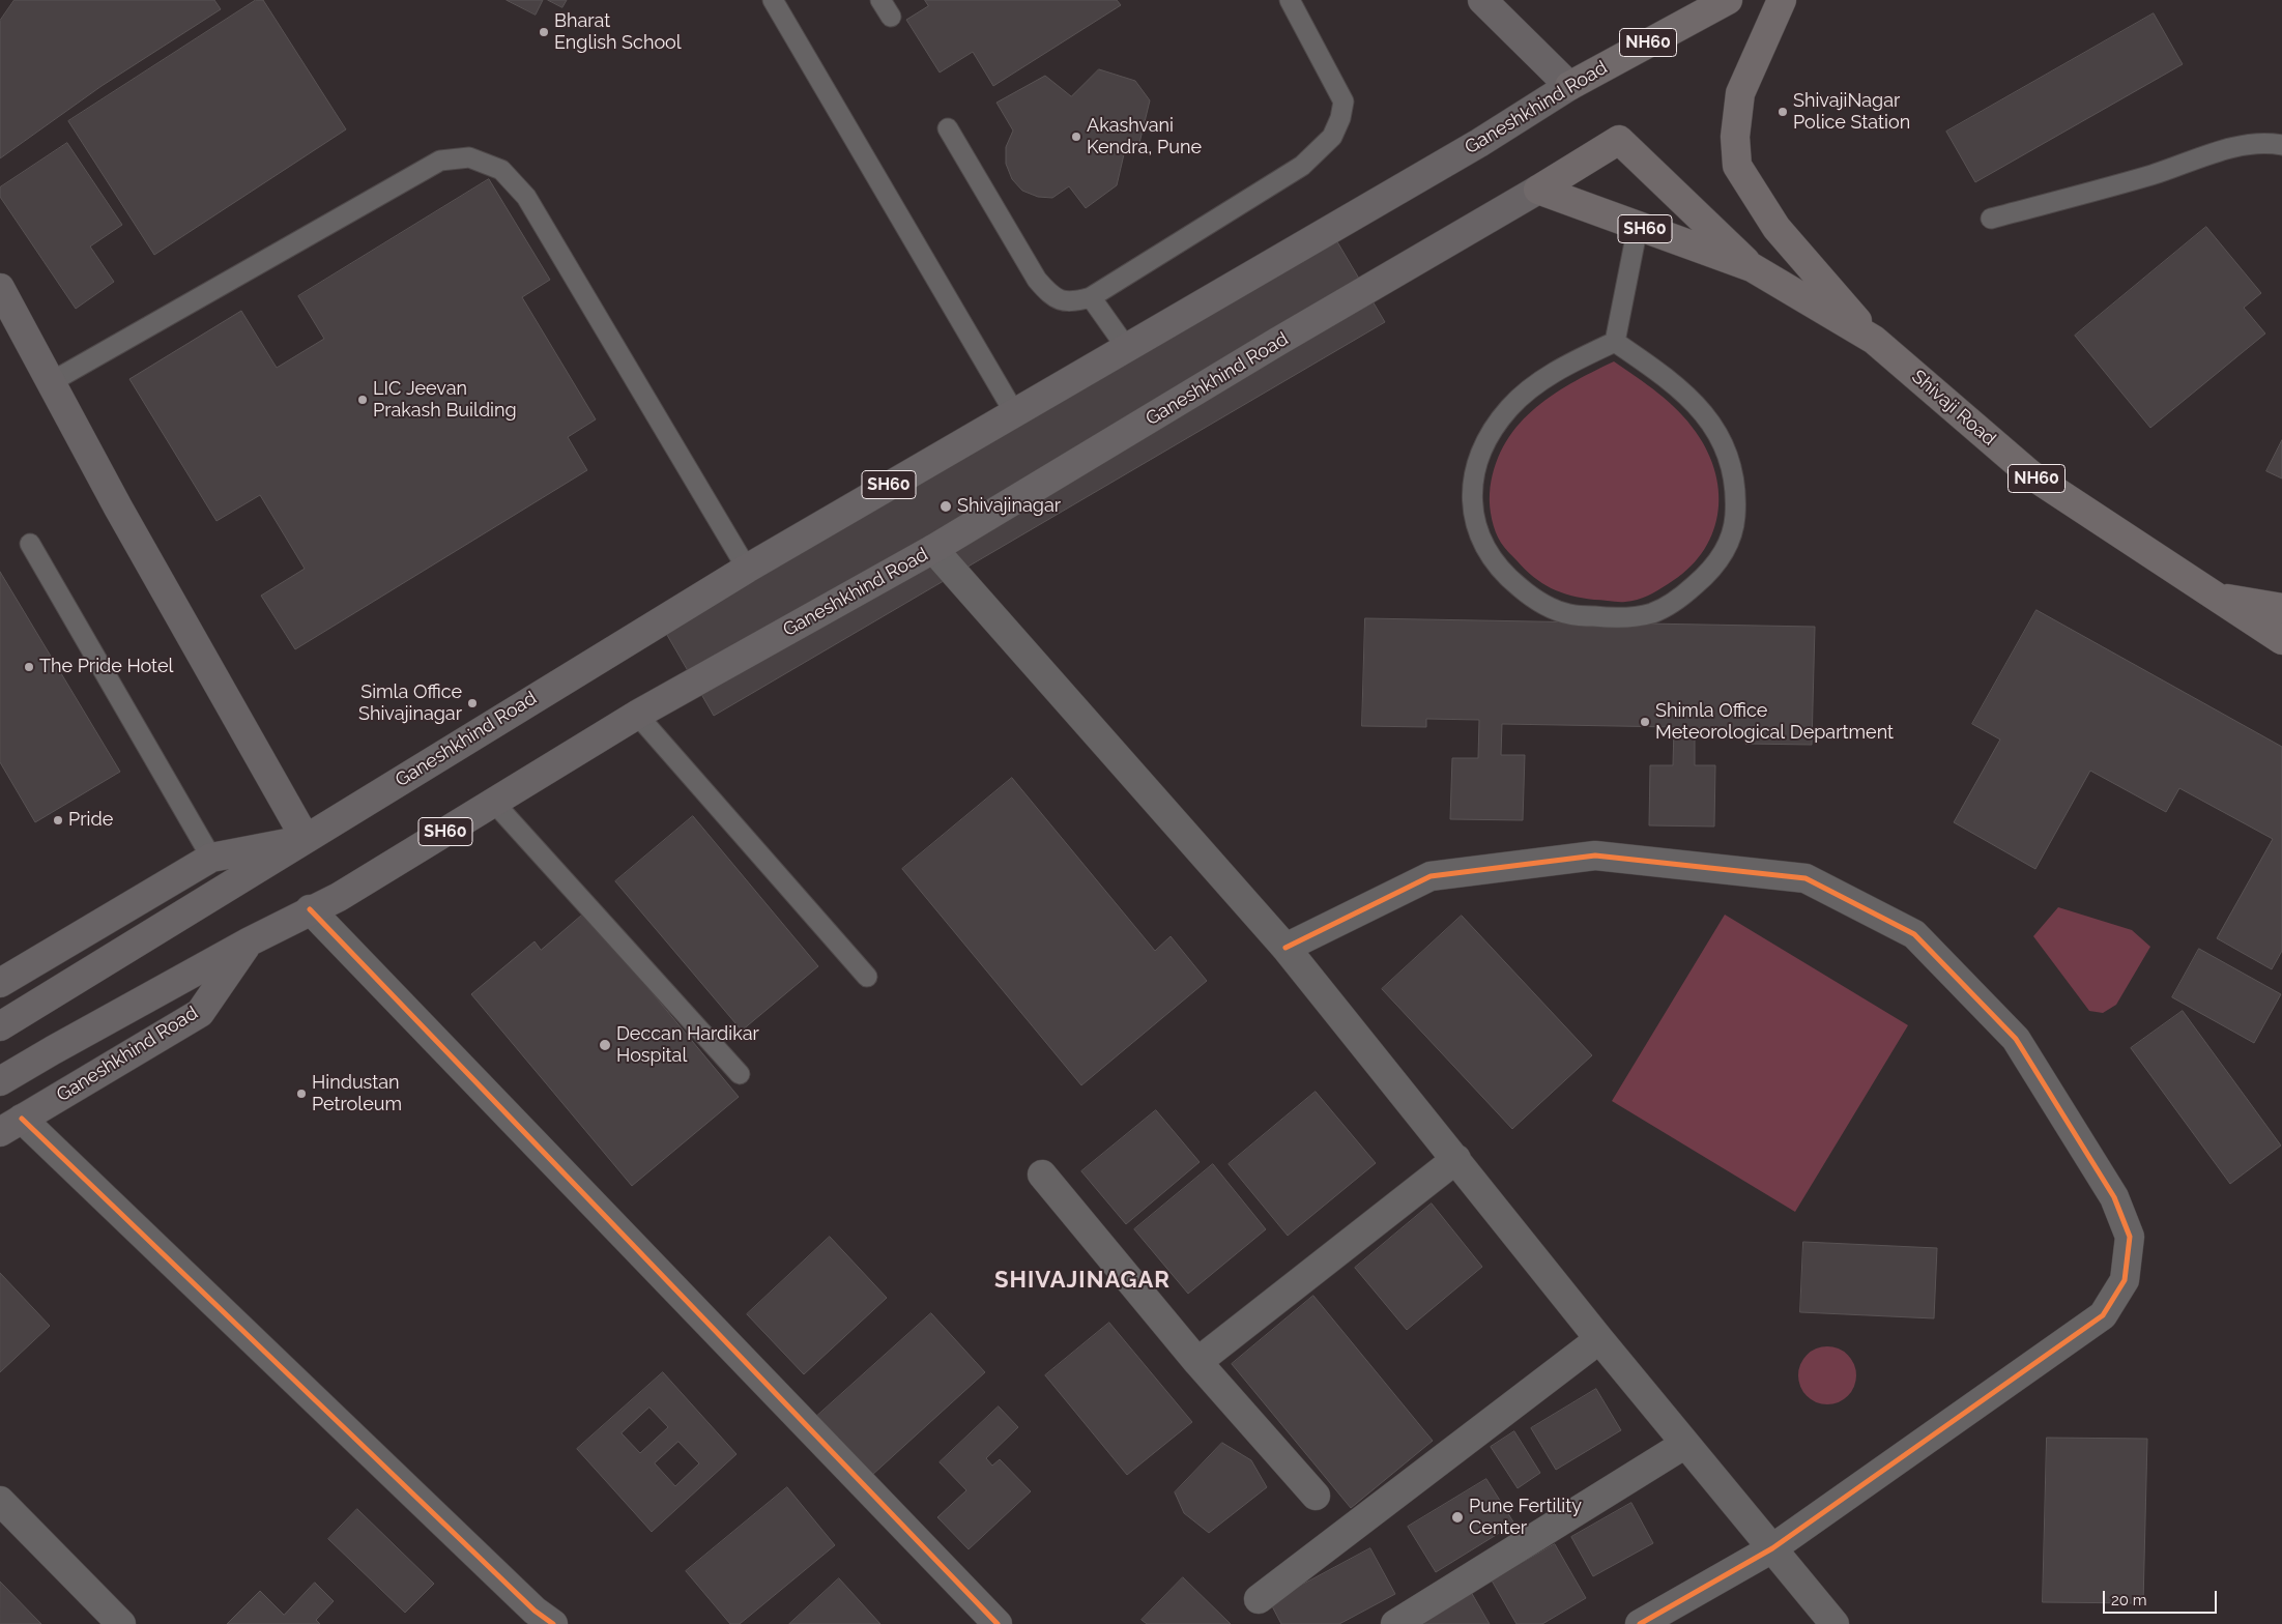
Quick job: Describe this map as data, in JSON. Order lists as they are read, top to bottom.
{
  "streets": {
    "highway": [
      "NH60",
      "Ganeshkhind Road",
      "SH60",
      "Shivaji Road"
    ]
  },
  "crossings": [
    ["NH60", "Shivaji Road"],
    ["Ganeshkhind Road", "SH60"],
    ["SH60", "Shivaji Road"]
  ],
  "districts": ["SHIVAJINAGAR"],
  "places": [
    "Bharat English School",
    "ShivajiNagar Police Station",
    "Akashvani Kendra, Pune",
    "LIC Jeevan Prakash Building",
    "Shivajinagar",
    "The Pride Hotel",
    "Simla Office Shivajinagar",
    "Shimla Office Meteorological Department",
    "Pride",
    "Deccan Hardikar Hospital",
    "Hindustan Petroleum",
    "Pune Fertility Center"
  ],
  "scale_bar": "20 m"
}
